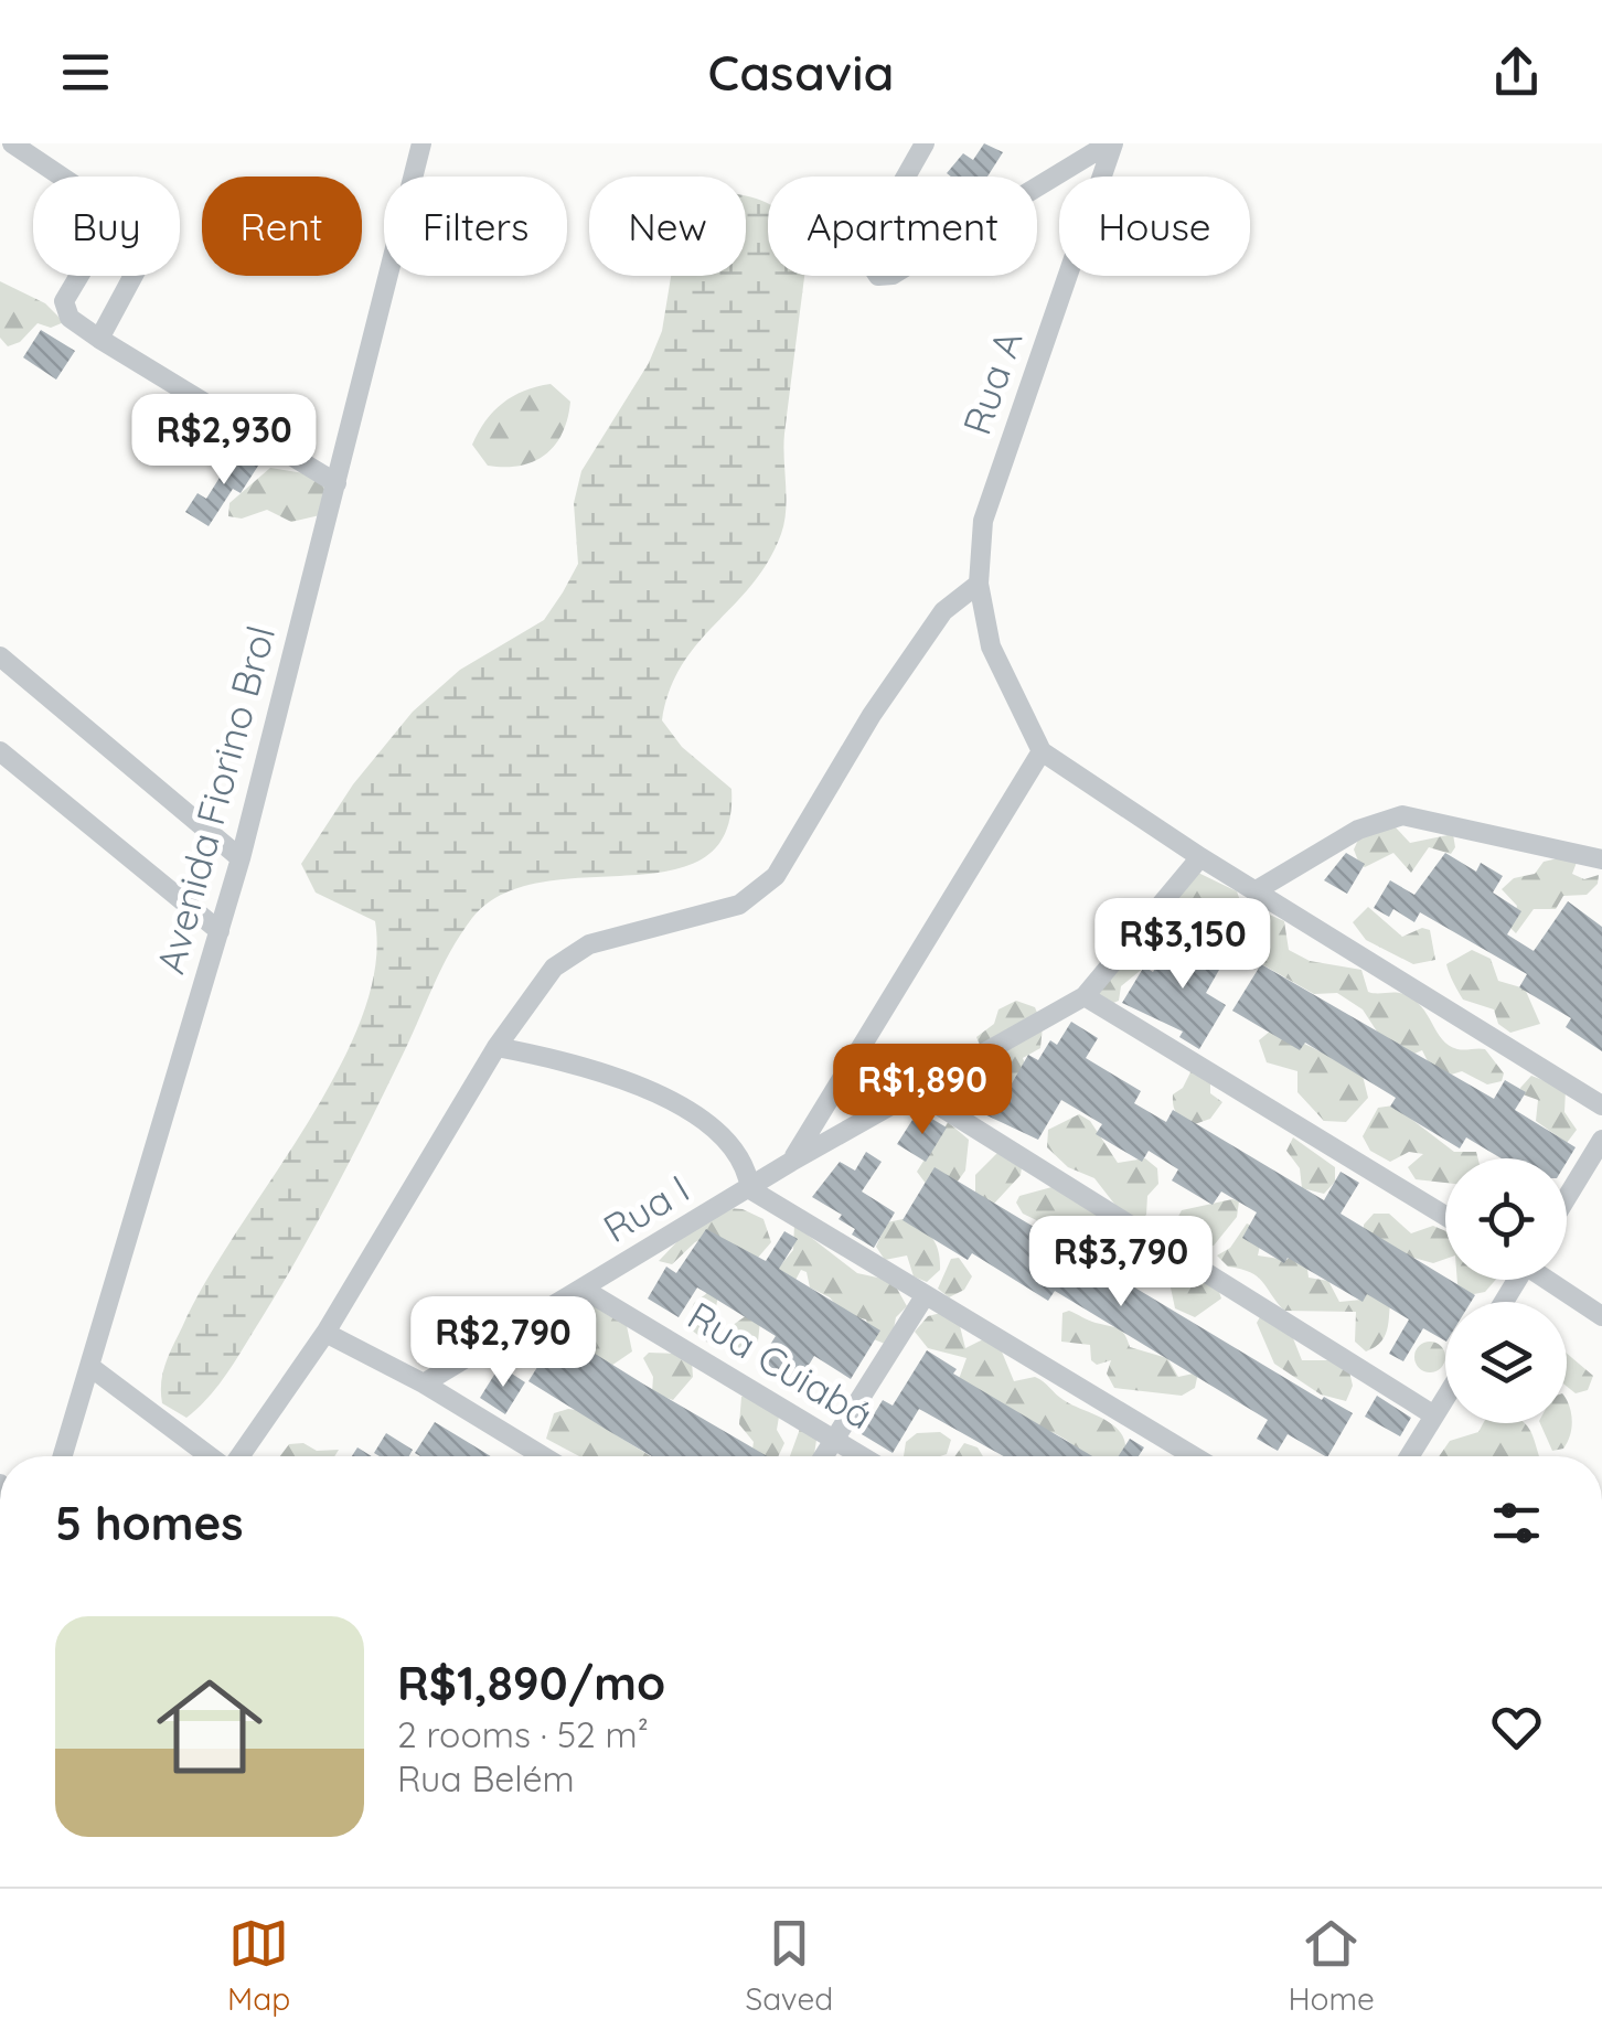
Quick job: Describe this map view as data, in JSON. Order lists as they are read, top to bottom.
{
  "streets": {
    "street": [
      "Rua A",
      "Avenida Fiorino Brol",
      "Rua I",
      "Rua Cuiabá"
    ]
  },
  "crossings": [
    ["Rua I", "Rua Cuiabá"]
  ],
  "page": {
    "header": "Casavia",
    "chip": [
      "Buy",
      "Rent",
      "Filters",
      "New",
      "Apartment",
      "House"
    ],
    "price": [
      "R$2,930",
      "R$3,150",
      "R$1,890",
      "R$3,790",
      "R$2,790"
    ],
    "heading": "5 homes",
    "list": [
      {
        "name": "R$1,890/mo",
        "note": "2 rooms · 52 m² · Rua Belém"
      }
    ],
    "tabs": ["Map", "Saved", "Home"]
  }
}
